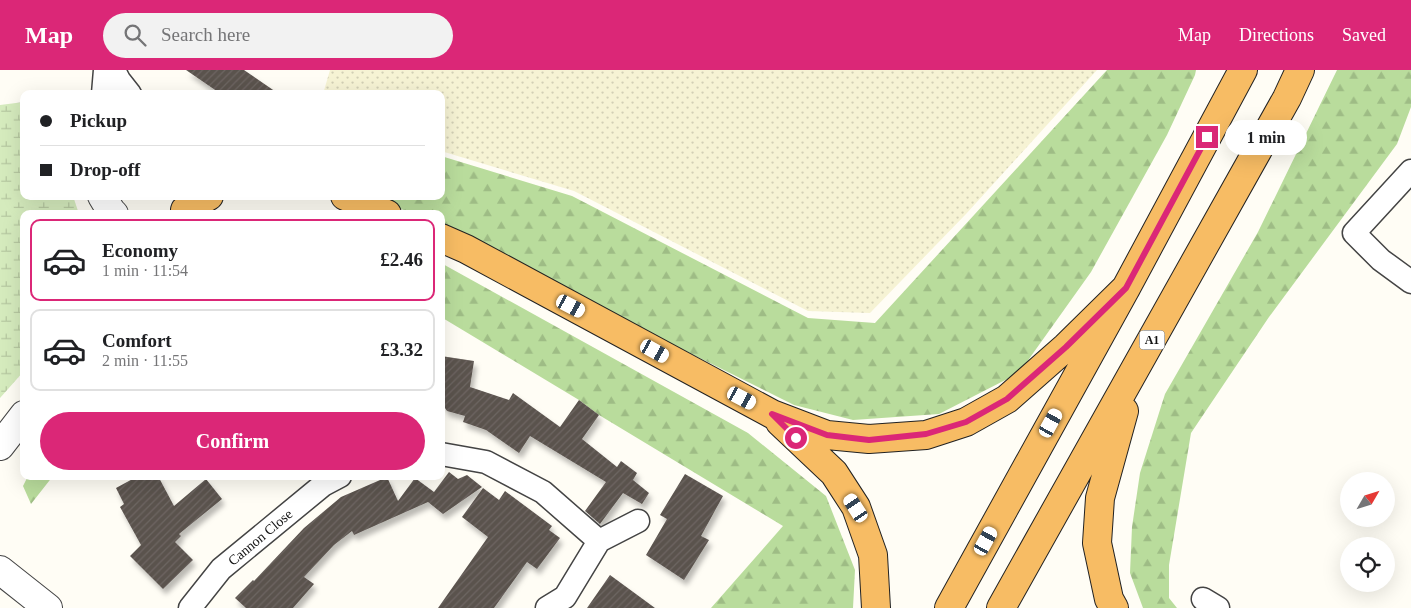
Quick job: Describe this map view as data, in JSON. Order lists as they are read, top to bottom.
{
  "streets": {
    "highway": ["A1"],
    "street": ["Cannon Close"]
  },
  "north": "top right",
  "page": {
    "header": "Map",
    "search": "Search here",
    "nav": ["Map", "Directions", "Saved"],
    "banner": ["Pickup", "Drop-off"],
    "bubble": "1 min",
    "list": [
      {
        "name": "Economy",
        "note": "1 min · 11:54",
        "value": "£2.46"
      },
      {
        "name": "Comfort",
        "note": "2 min · 11:55",
        "value": "£3.32"
      }
    ],
    "buttons": "Confirm"
  }
}
